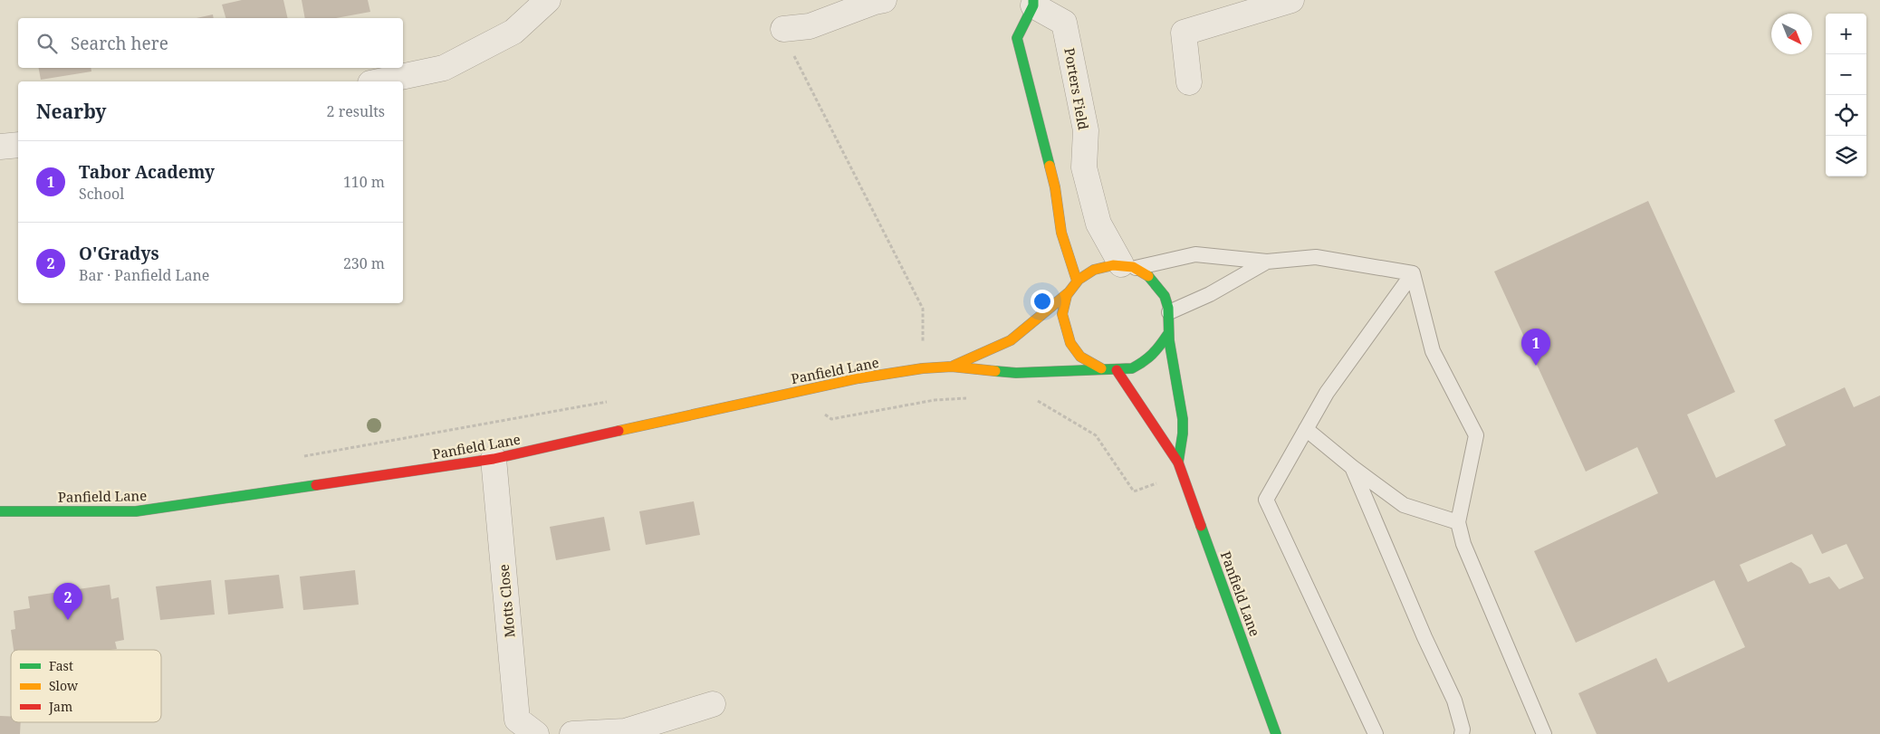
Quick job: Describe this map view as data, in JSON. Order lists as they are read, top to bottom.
{
  "streets": {
    "street": ["Porters Field", "Panfield Lane", "Motts Close"]
  },
  "crossings": [
    ["Porters Field", "Panfield Lane"],
    ["Panfield Lane", "Motts Close"]
  ],
  "legend": ["Fast", "Slow", "Jam"],
  "north": "bottom right",
  "page": {
    "map_buttons": ["+", "−"],
    "search": "Search here",
    "heading": ["Nearby", "2 results"],
    "list": [
      {
        "mark": "1",
        "name": "Tabor Academy",
        "note": "School",
        "value": "110 m"
      },
      {
        "mark": "2",
        "name": "O'Gradys",
        "note": "Bar · Panfield Lane",
        "value": "230 m"
      }
    ],
    "pins": ["1", "2"]
  }
}
